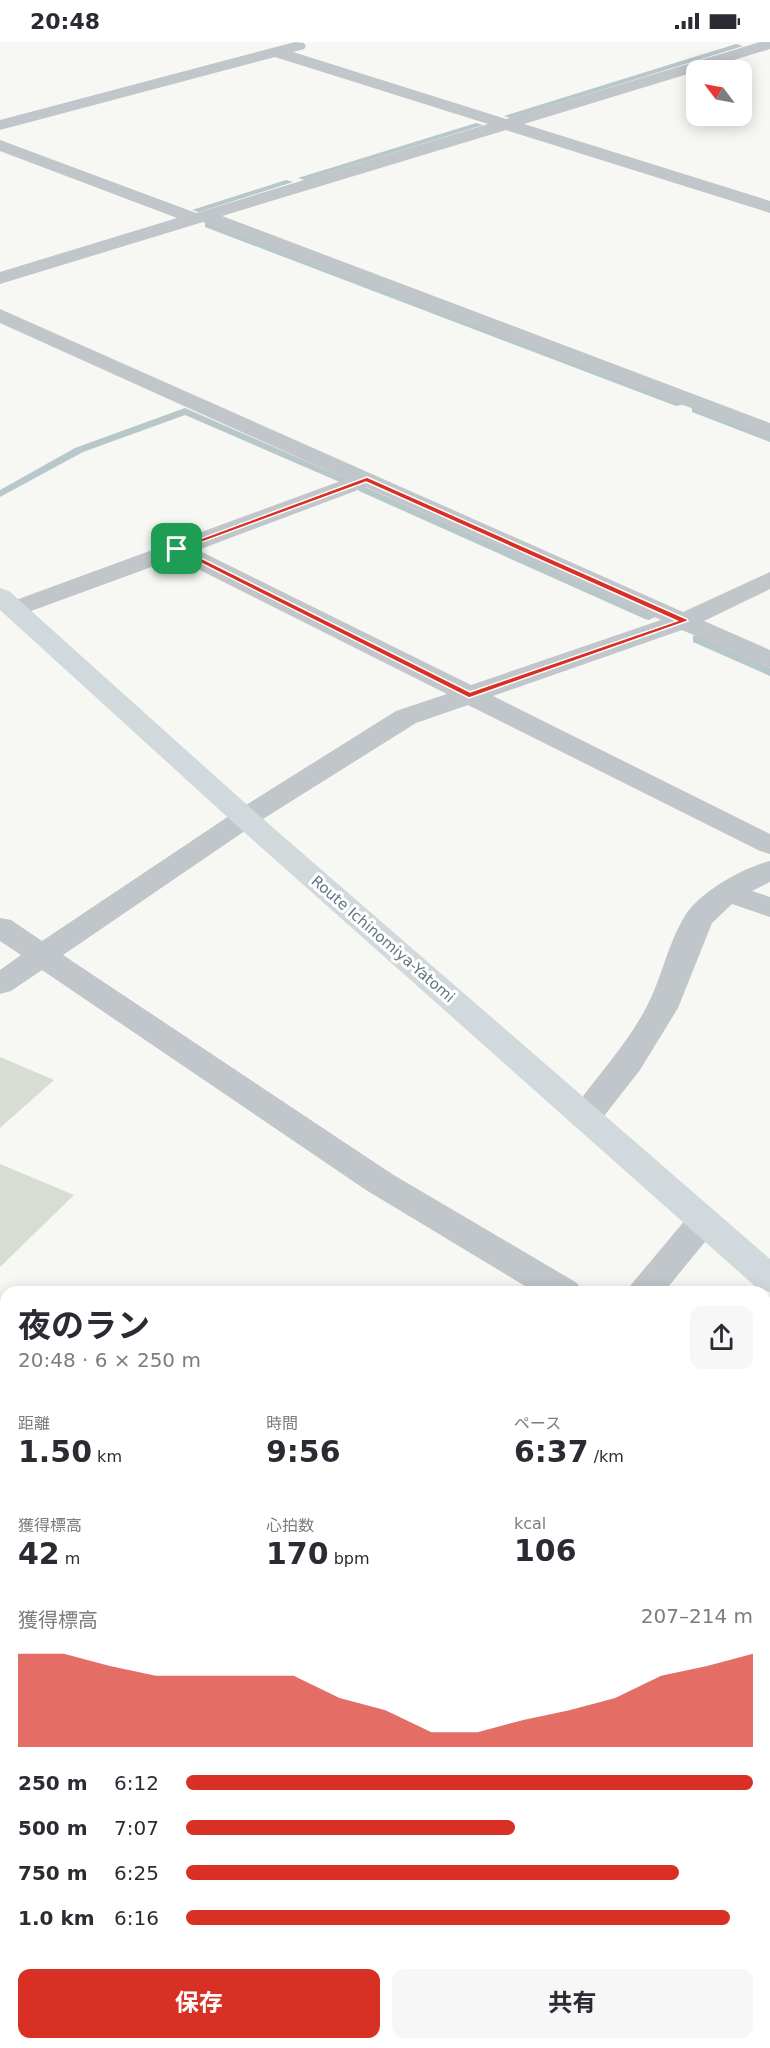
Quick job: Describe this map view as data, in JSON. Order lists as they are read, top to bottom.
{
  "streets": {
    "main road": ["Route Ichinomiya-Yatomi"]
  },
  "north": "top left",
  "page": {
    "status": "20:48",
    "heading": ["夜のラン", "20:48 · 6 × 250 m"],
    "stats": [
      ["距離", "1.50 km"],
      ["時間", "9:56"],
      ["ペース", "6:37 /km"],
      ["獲得標高", "42 m"],
      ["心拍数", "170 bpm"],
      ["kcal", "106"]
    ],
    "chart": ["獲得標高", "207–214 m"],
    "list": [
      {
        "name": "250 m",
        "note": "6:12"
      },
      {
        "name": "500 m",
        "note": "7:07"
      },
      {
        "name": "750 m",
        "note": "6:25"
      },
      {
        "name": "1.0 km",
        "note": "6:16"
      }
    ],
    "buttons": ["保存", "共有"]
  }
}
